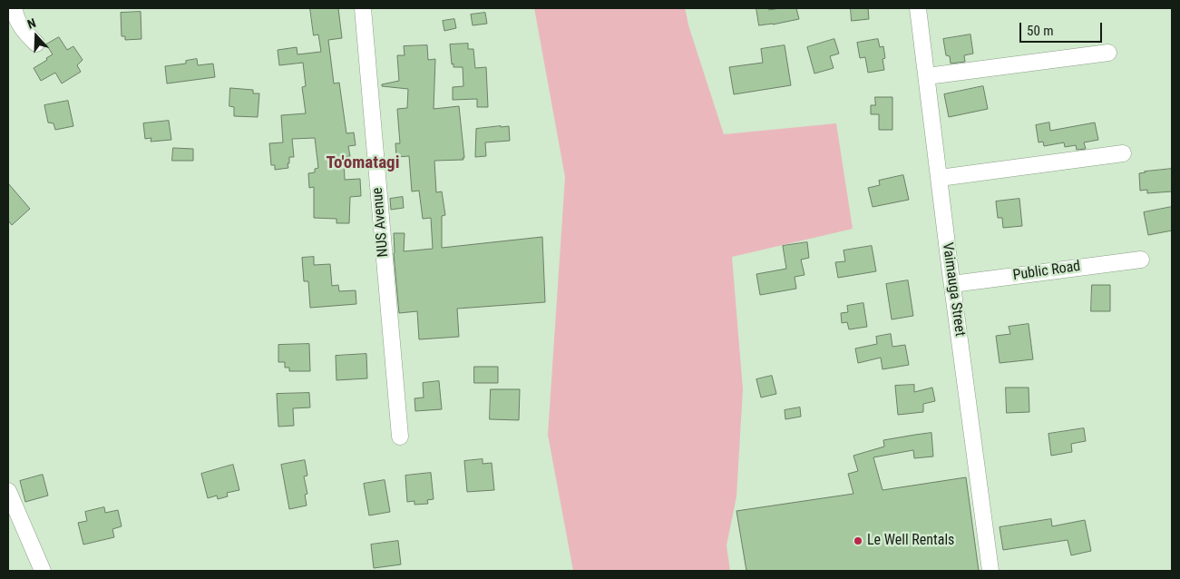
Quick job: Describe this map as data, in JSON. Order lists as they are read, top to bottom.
{
  "streets": {
    "street": ["NUS Avenue", "Public Road", "Vaimauga Street"]
  },
  "crossings": [
    ["Public Road", "Vaimauga Street"]
  ],
  "districts": ["To'omatagi"],
  "places": ["Le Well Rentals"],
  "scale_bar": "50 m",
  "north": "top"
}
